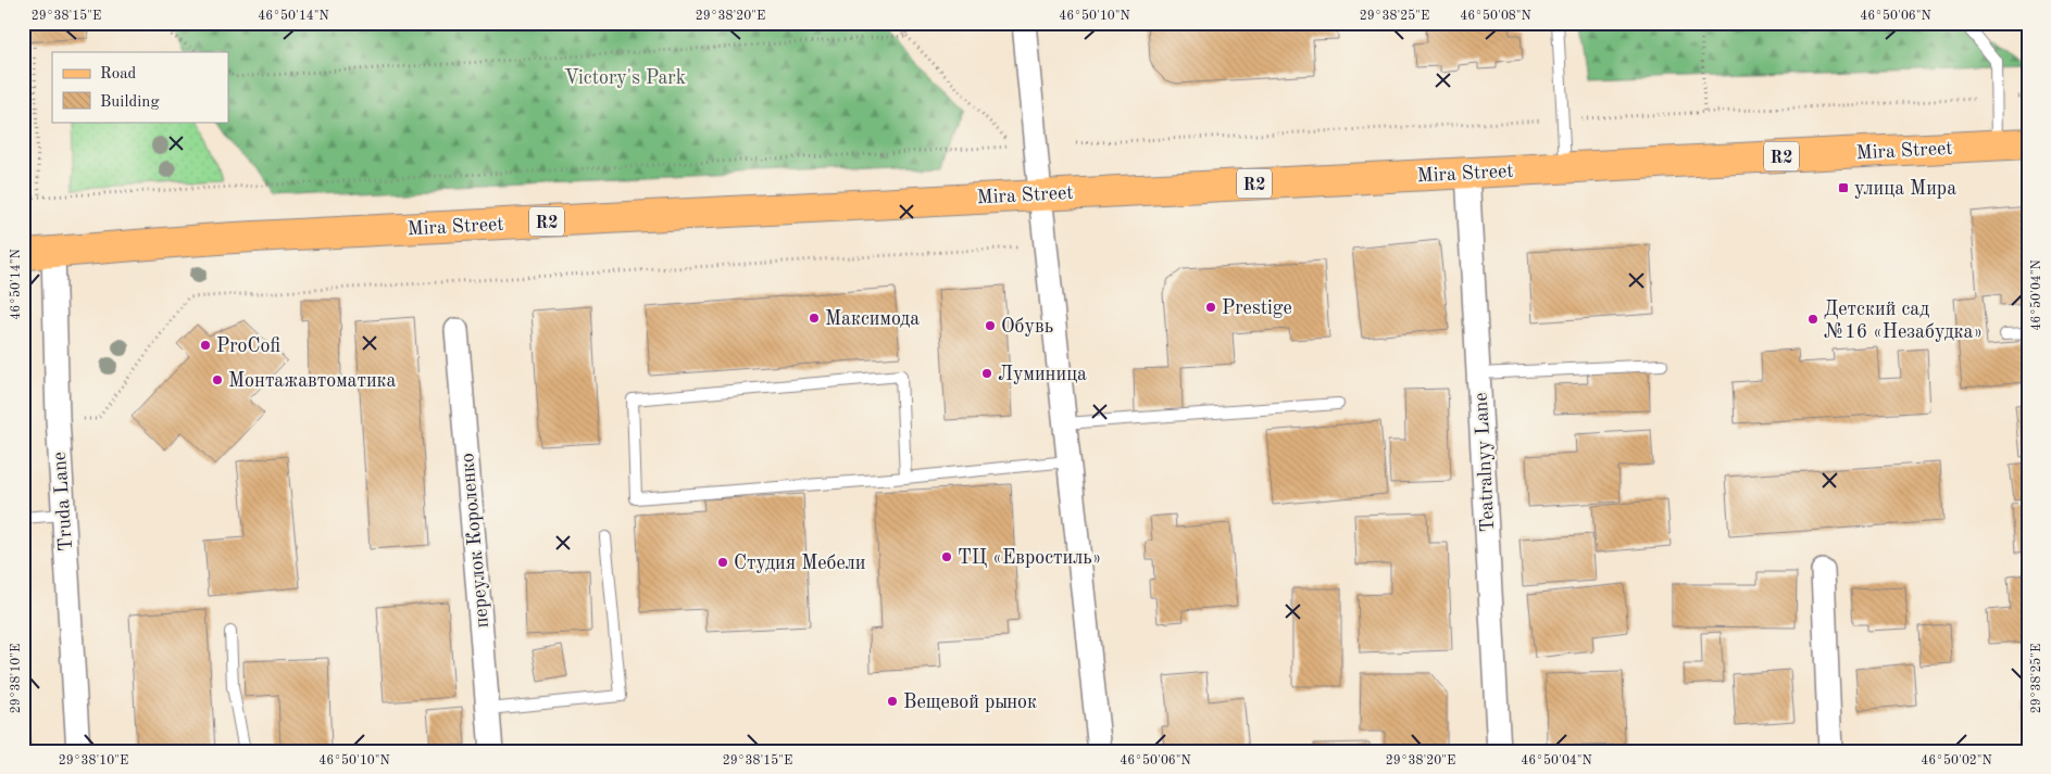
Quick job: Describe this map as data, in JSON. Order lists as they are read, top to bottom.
{
  "streets": {
    "main road": ["Mira Street", "R2"],
    "street": ["Teatralnyy Lane", "Truda Lane", "переулок Короленко"]
  },
  "crossings": [
    ["Mira Street", "Teatralnyy Lane"],
    ["Mira Street", "Truda Lane"]
  ],
  "parks": ["Victory's Park"],
  "places": {
    "transit": ["улица Мира"],
    "other": [
      "Prestige",
      "Максимода",
      "Детский сад №16 «Незабудка»",
      "Обувь",
      "ProCofi",
      "Луминица",
      "Монтажавтоматика",
      "ТЦ «Евростиль»",
      "Студия Мебели",
      "Вещевой рынок"
    ]
  },
  "legend": ["Road", "Building"],
  "coordinates": [
    "29°38'15\"E",
    "46°50'14\"N",
    "29°38'20\"E",
    "46°50'10\"N",
    "29°38'25\"E",
    "46°50'08\"N",
    "46°50'06\"N",
    "46°50'04\"N",
    "29°38'10\"E",
    "46°50'02\"N"
  ]
}
